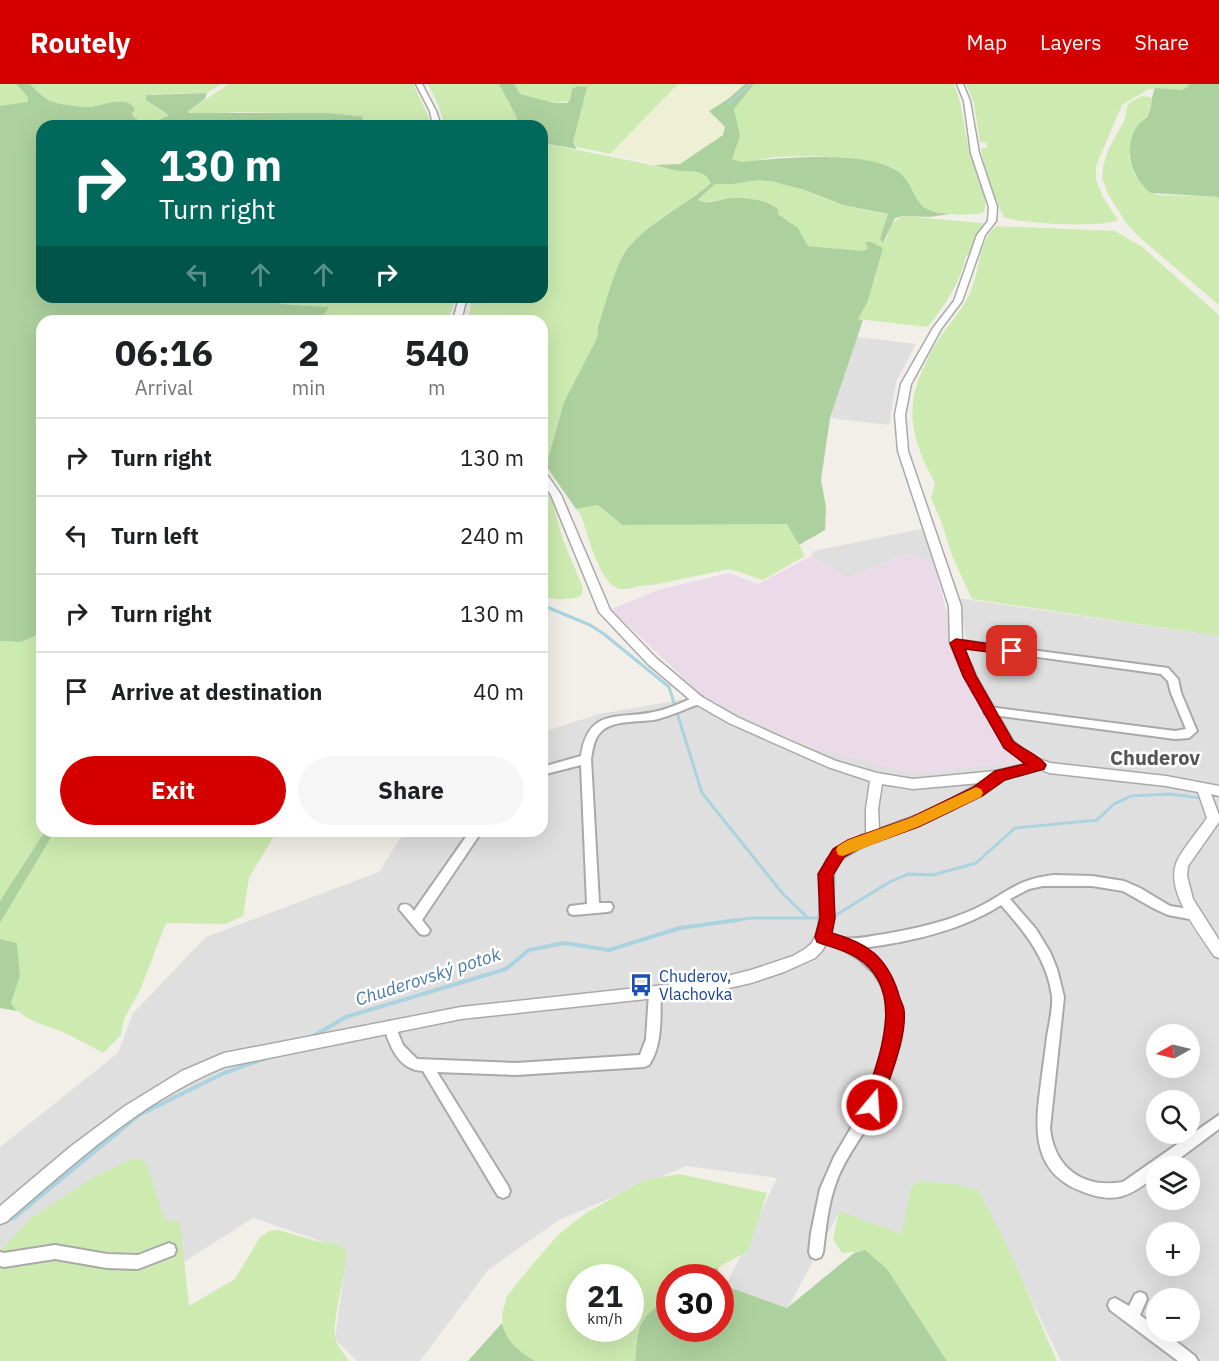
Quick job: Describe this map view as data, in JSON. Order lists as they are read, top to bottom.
{
  "districts": ["Chuderov"],
  "water": ["Chuderovský potok"],
  "places": {
    "bus stop": ["Chuderov, Vlachovka"]
  },
  "north": "left",
  "page": {
    "header": "Routely",
    "nav": ["Map", "Layers", "Share"],
    "turn": ["130 m", "Turn right"],
    "eta": [
      "06:16",
      "Arrival",
      "2",
      "min",
      "540",
      "m"
    ],
    "list": [
      {
        "name": "Turn right",
        "value": "130 m"
      },
      {
        "name": "Turn left",
        "value": "240 m"
      },
      {
        "name": "Turn right",
        "value": "130 m"
      },
      {
        "name": "Arrive at destination",
        "value": "40 m"
      }
    ],
    "buttons": ["Exit", "Share"],
    "map_buttons": ["+", "−"],
    "speed": "21 km/h",
    "limit": "30"
  }
}
